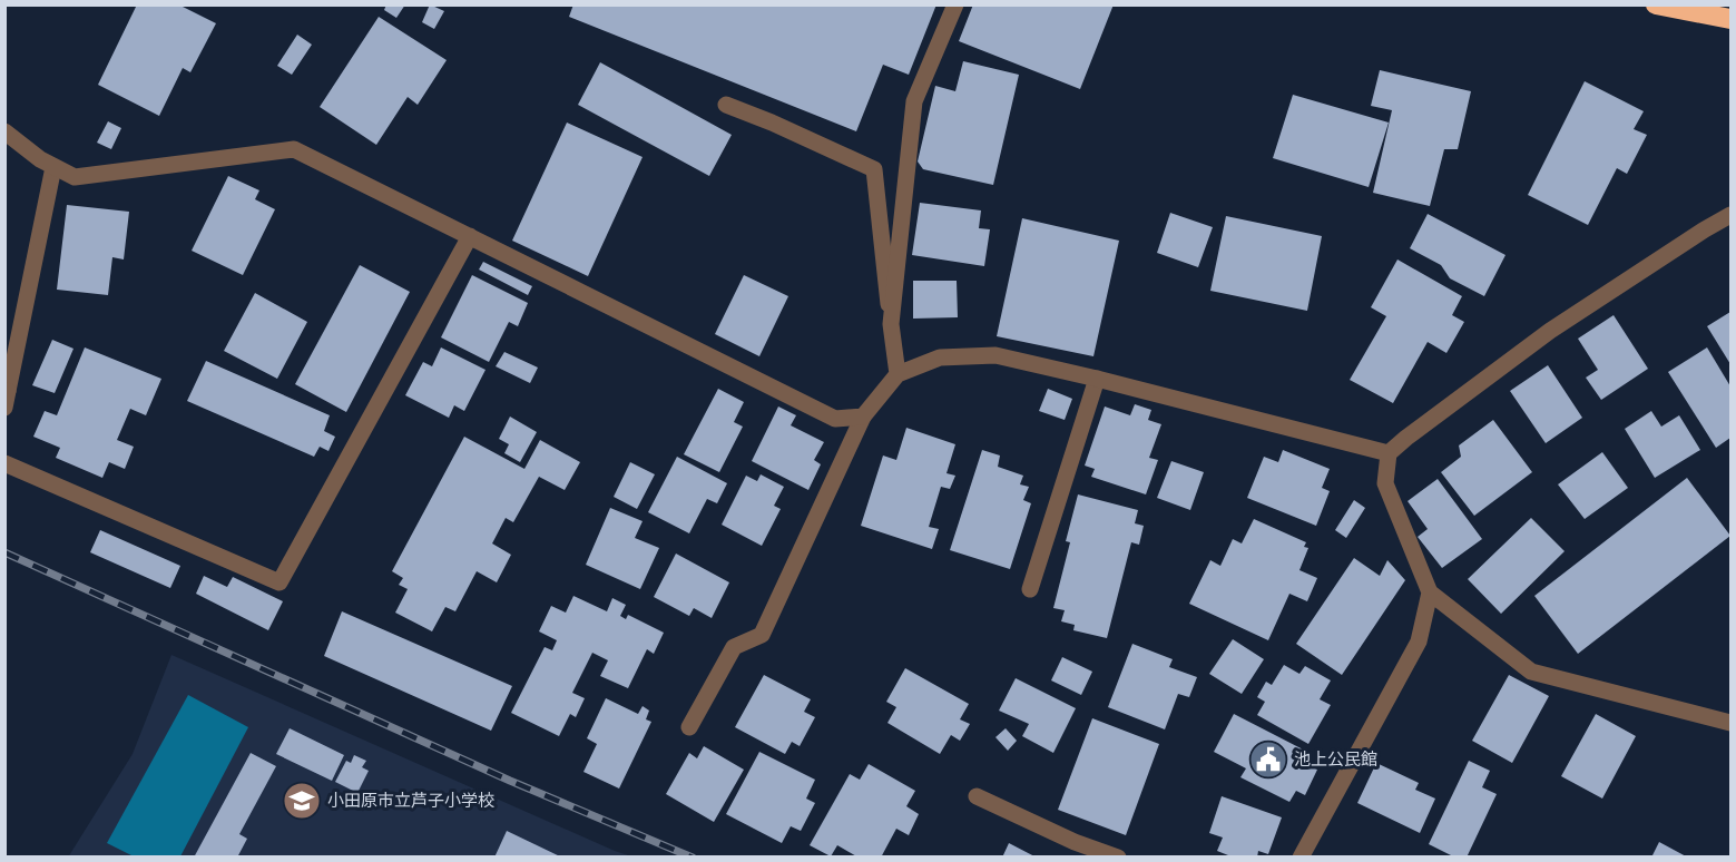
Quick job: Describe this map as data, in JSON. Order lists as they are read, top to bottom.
{
  "places": {
    "public building": ["池上公民館"],
    "school or university": ["小田原市立芦子小学校"]
  }
}
